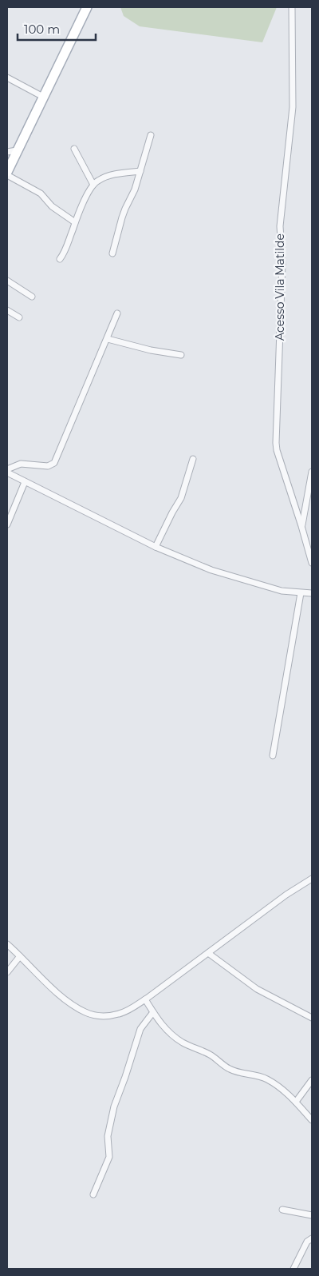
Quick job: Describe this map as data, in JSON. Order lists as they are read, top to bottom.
{
  "streets": {
    "street": ["Acesso Vila Matilde"]
  },
  "scale_bar": "100 m"
}
